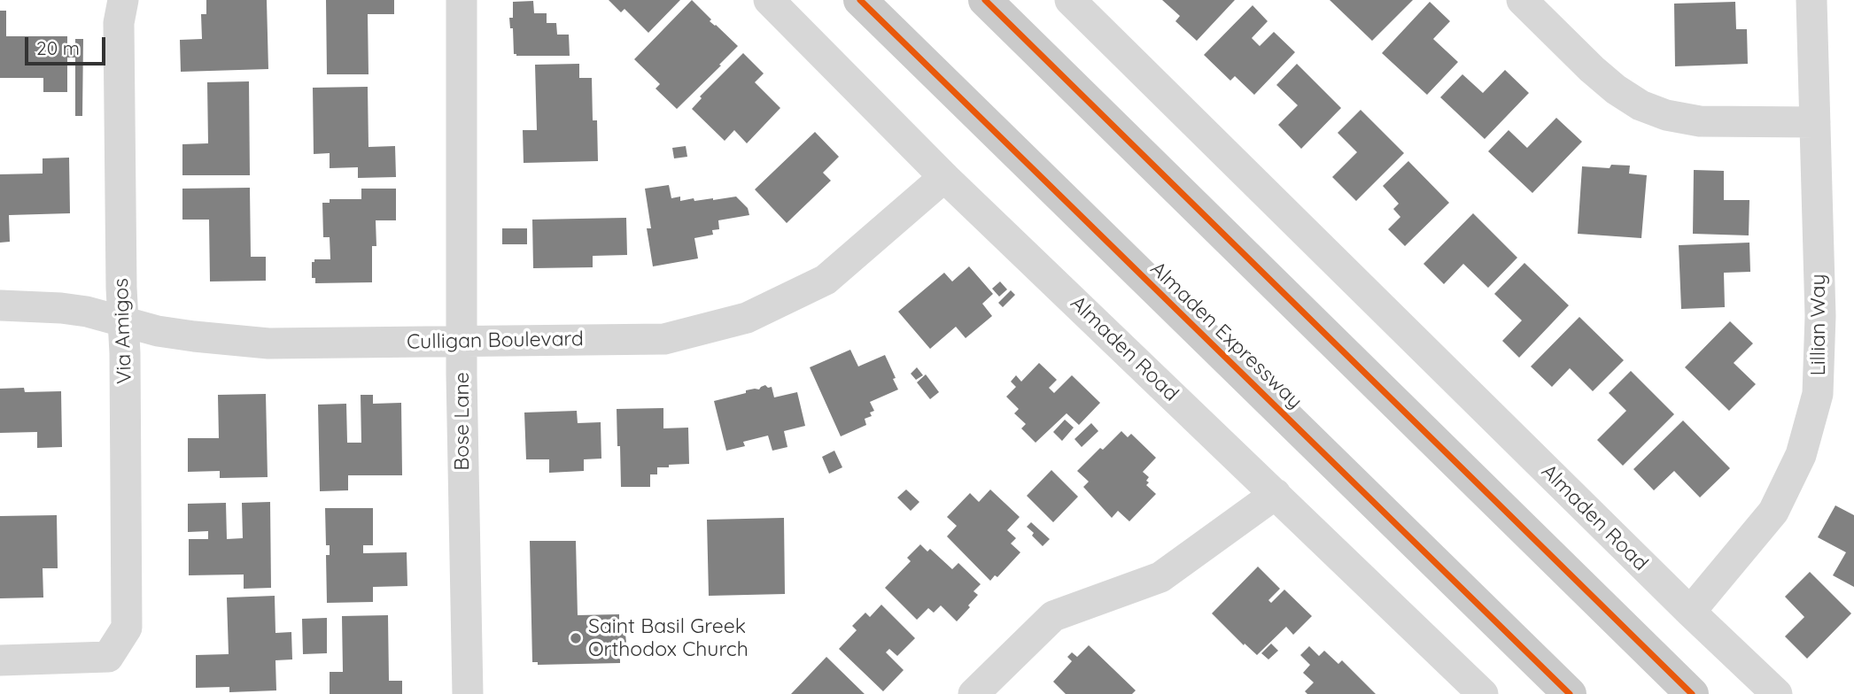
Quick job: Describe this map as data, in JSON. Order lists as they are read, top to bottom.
{
  "streets": {
    "main road": ["Almaden Expressway"],
    "street": [
      "Lillian Way",
      "Via Amigos",
      "Culligan Boulevard",
      "Almaden Road",
      "Bose Lane"
    ]
  },
  "crossings": [
    ["Lillian Way", "Almaden Road"],
    ["Via Amigos", "Culligan Boulevard"],
    ["Culligan Boulevard", "Almaden Road"],
    ["Culligan Boulevard", "Bose Lane"]
  ],
  "places": ["Saint Basil Greek Orthodox Church"],
  "scale_bar": "20 m"
}
